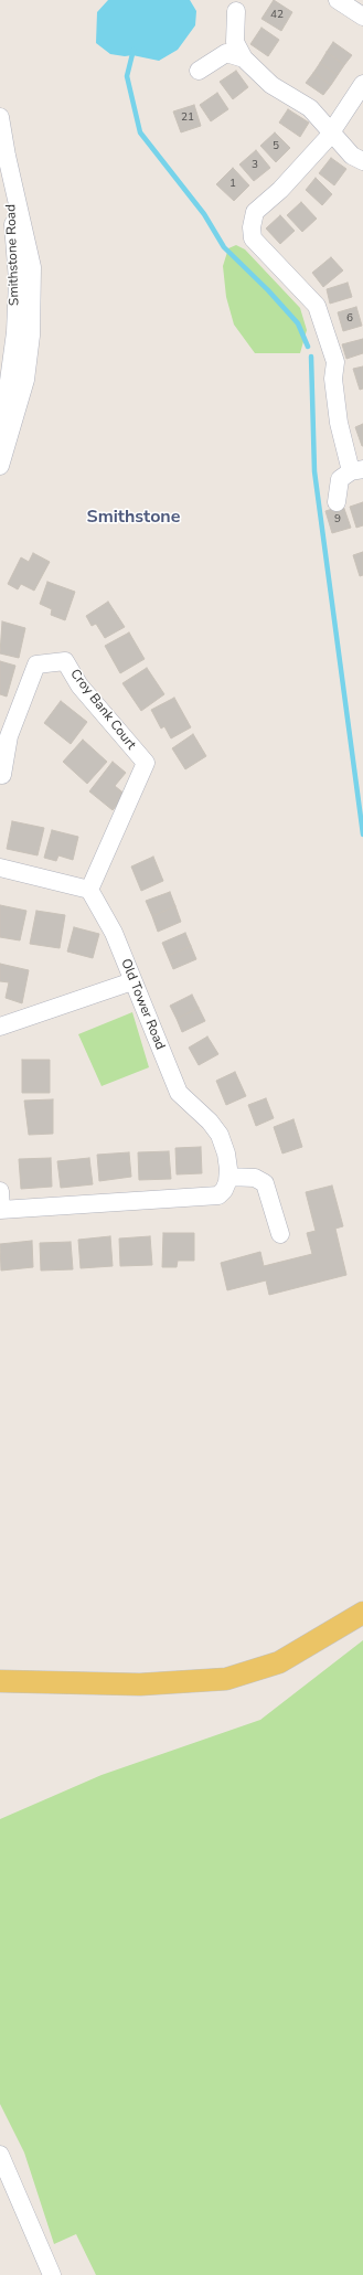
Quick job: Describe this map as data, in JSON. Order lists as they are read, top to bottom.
{
  "streets": {
    "street": ["Smithstone Road", "Croy Bank Court", "Old Tower Road"]
  },
  "crossings": [
    ["Croy Bank Court", "Old Tower Road"]
  ],
  "districts": ["Smithstone"],
  "house_numbers": [
    "42",
    "21",
    "5",
    "3",
    "1",
    "6",
    "9"
  ]
}
